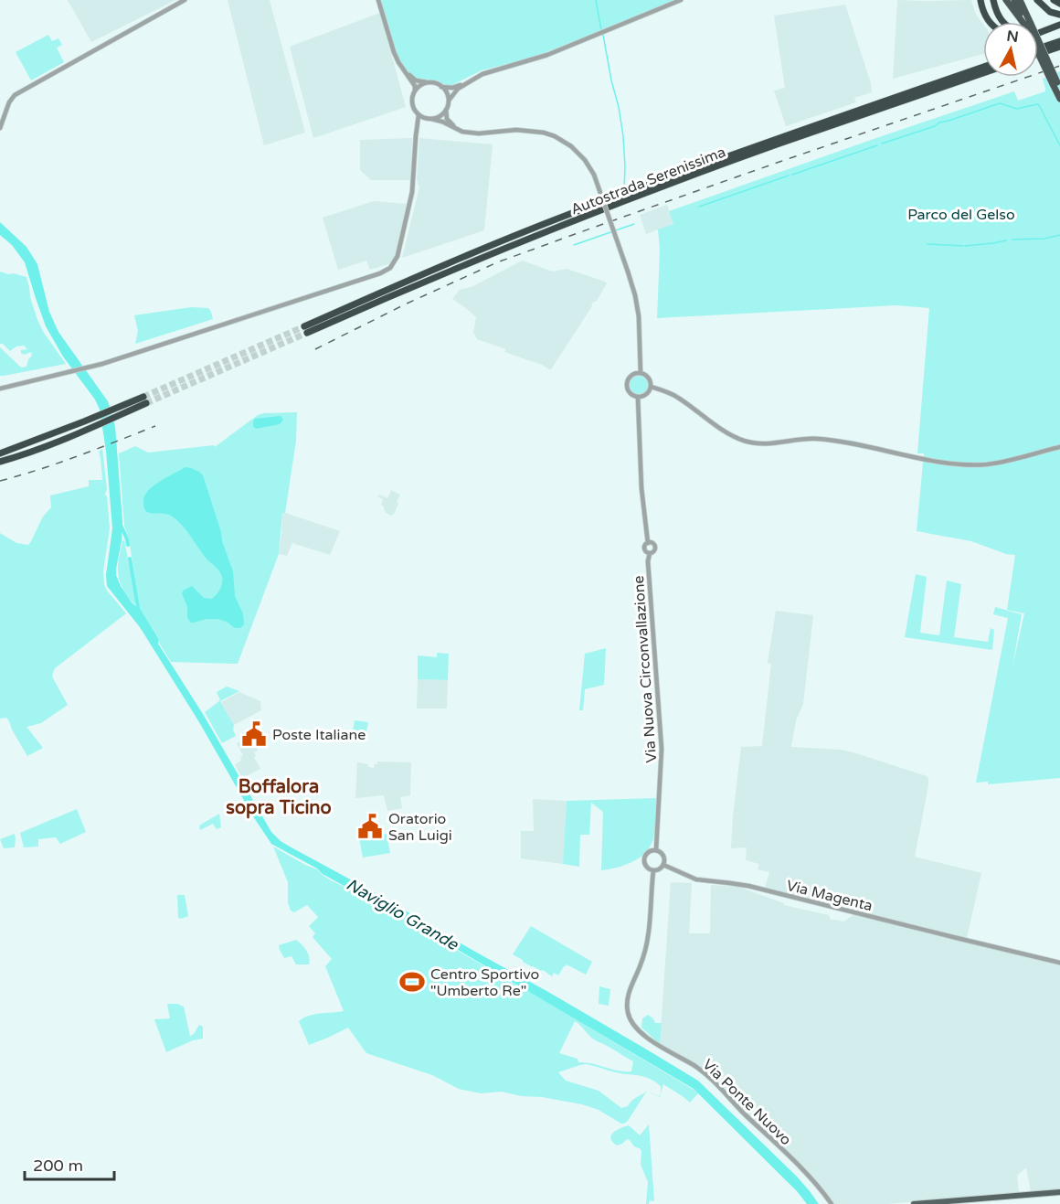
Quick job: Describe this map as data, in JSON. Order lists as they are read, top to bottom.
{
  "streets": {
    "highway": ["Autostrada Serenissima"],
    "street": ["Via Nuova Circonvallazione", "Via Magenta", "Via Ponte Nuovo"]
  },
  "crossings": [
    ["Via Nuova Circonvallazione", "Via Magenta"],
    ["Via Nuova Circonvallazione", "Via Ponte Nuovo"],
    ["Via Magenta", "Via Ponte Nuovo"]
  ],
  "districts": ["Boffalora sopra Ticino"],
  "water": ["Naviglio Grande"],
  "parks": ["Parco del Gelso"],
  "places": {
    "public building": ["Poste Italiane", "Oratorio San Luigi"],
    "sports": ["Centro Sportivo \"Umberto Re\""]
  },
  "scale_bar": "200 m",
  "north": "top"
}
